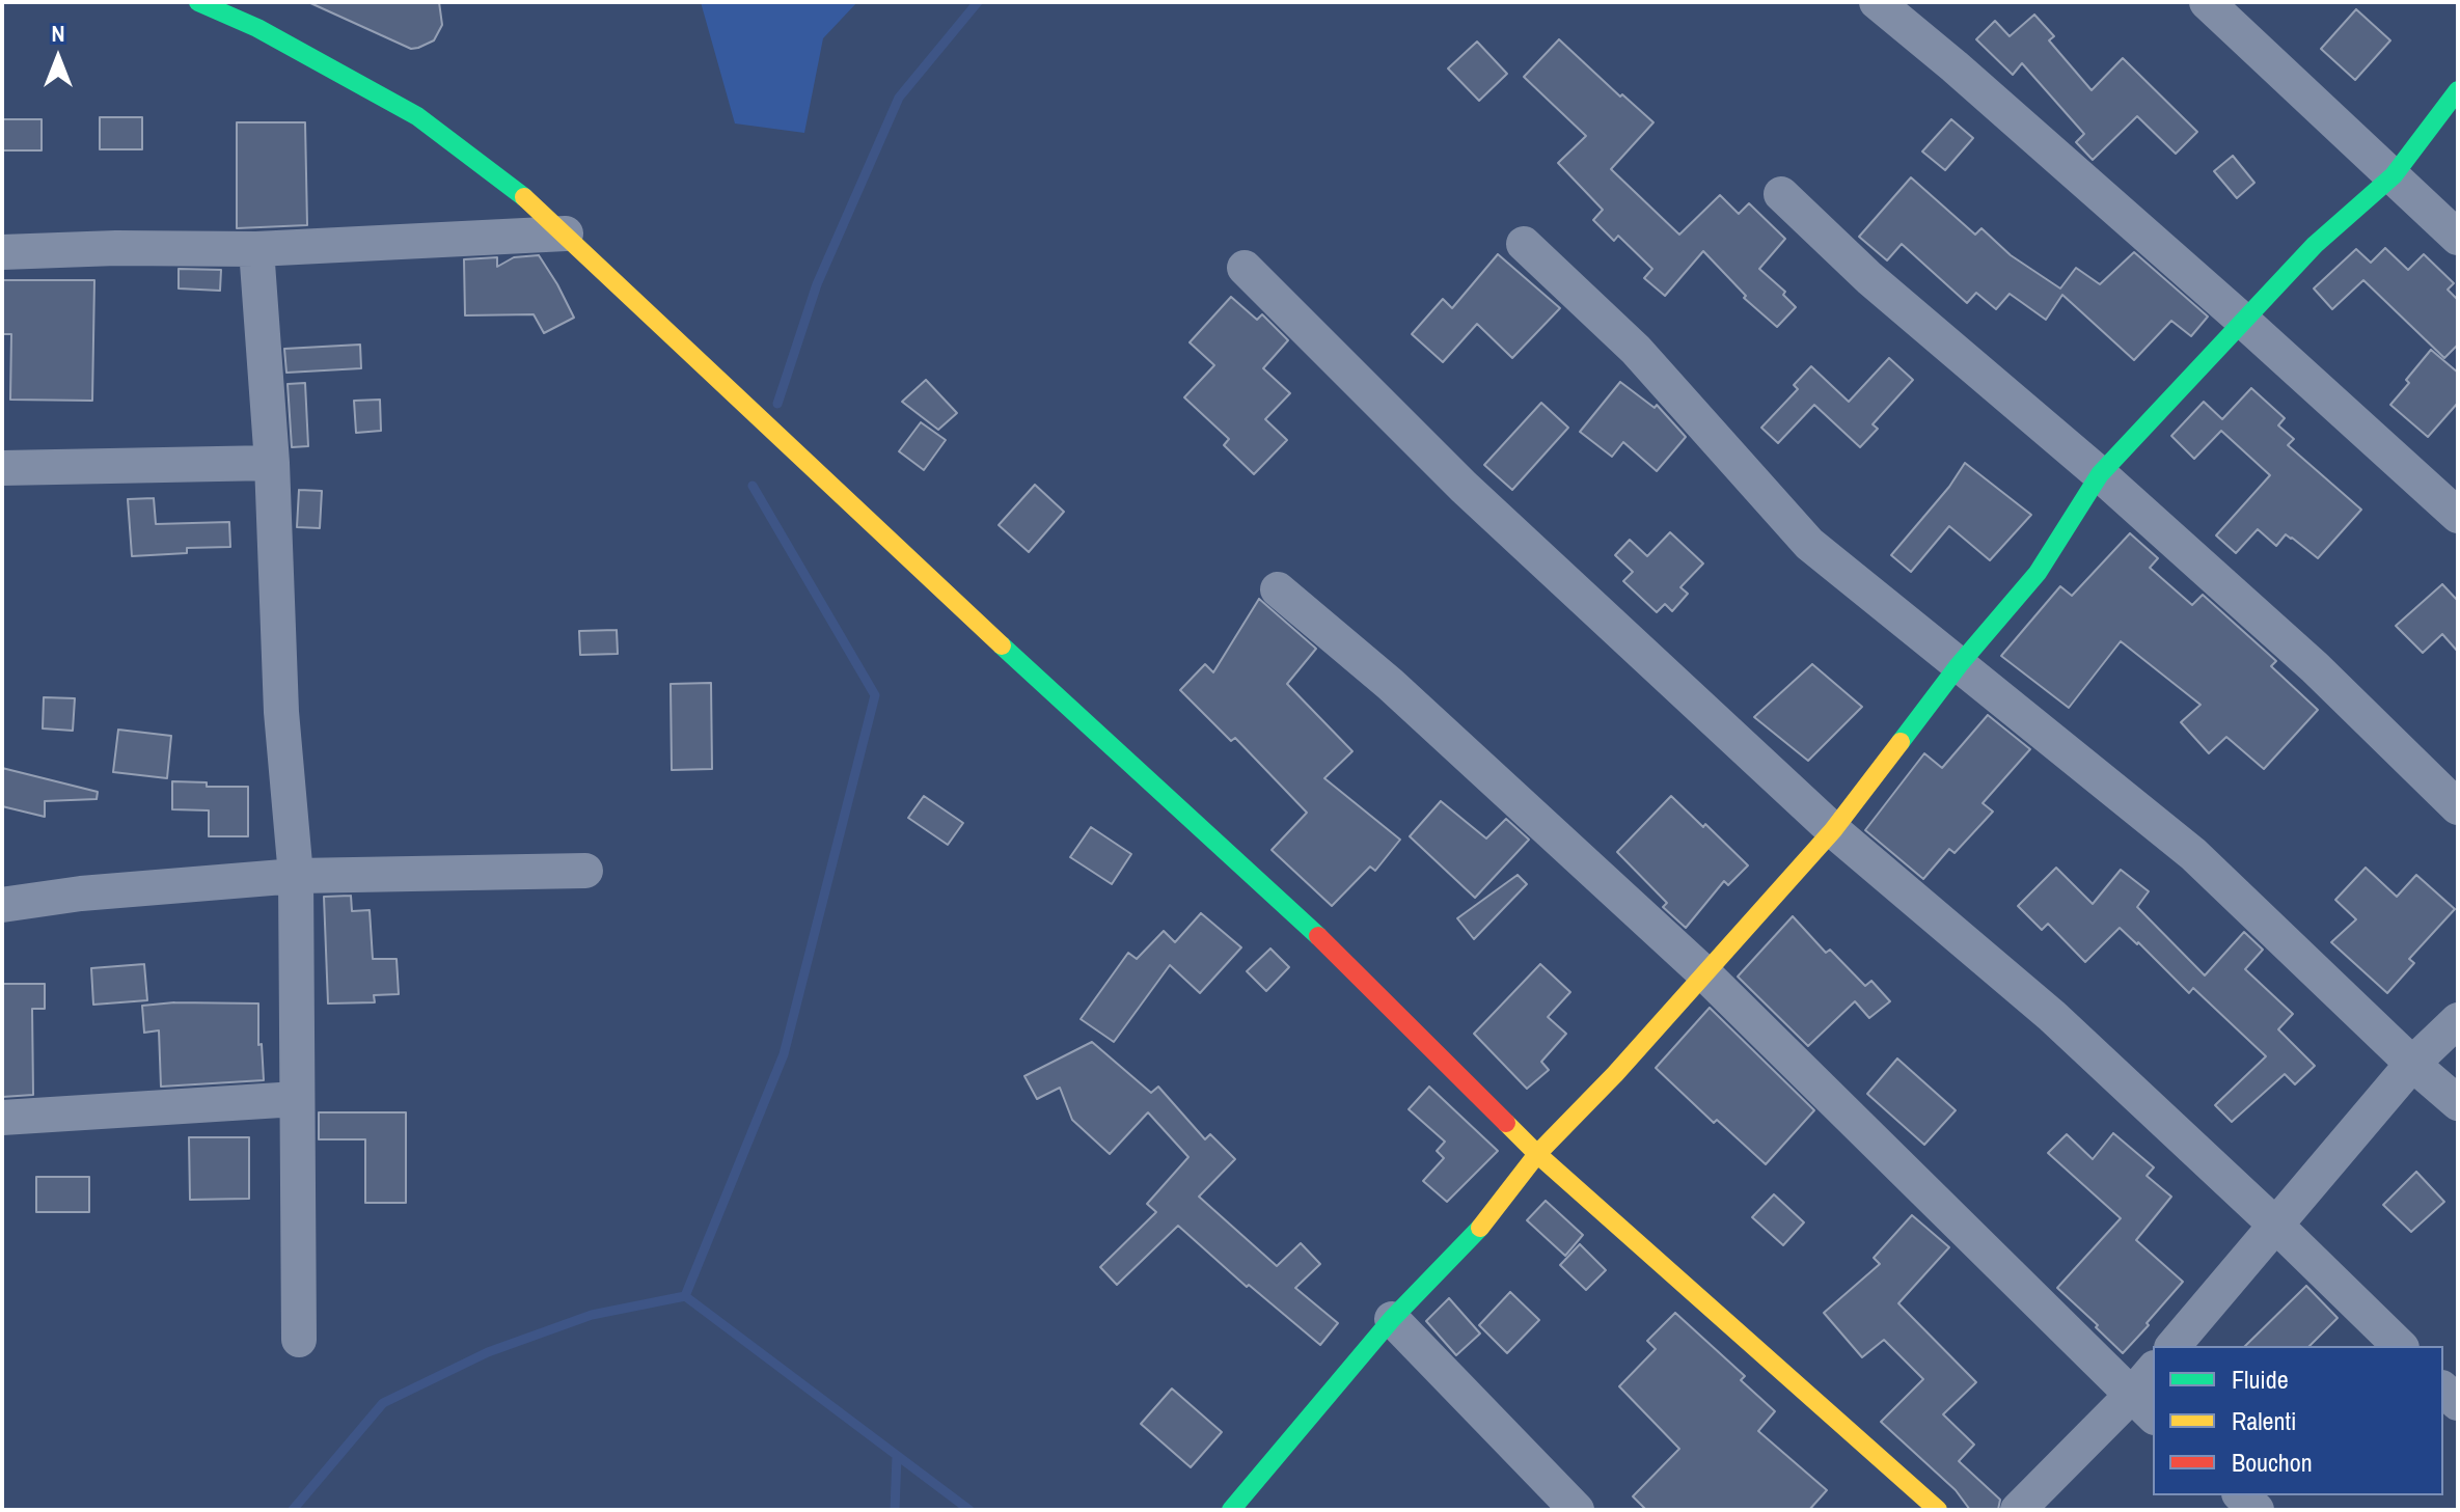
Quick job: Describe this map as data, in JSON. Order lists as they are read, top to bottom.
{
  "legend": ["Fluide", "Ralenti", "Bouchon"],
  "north": "top"
}
